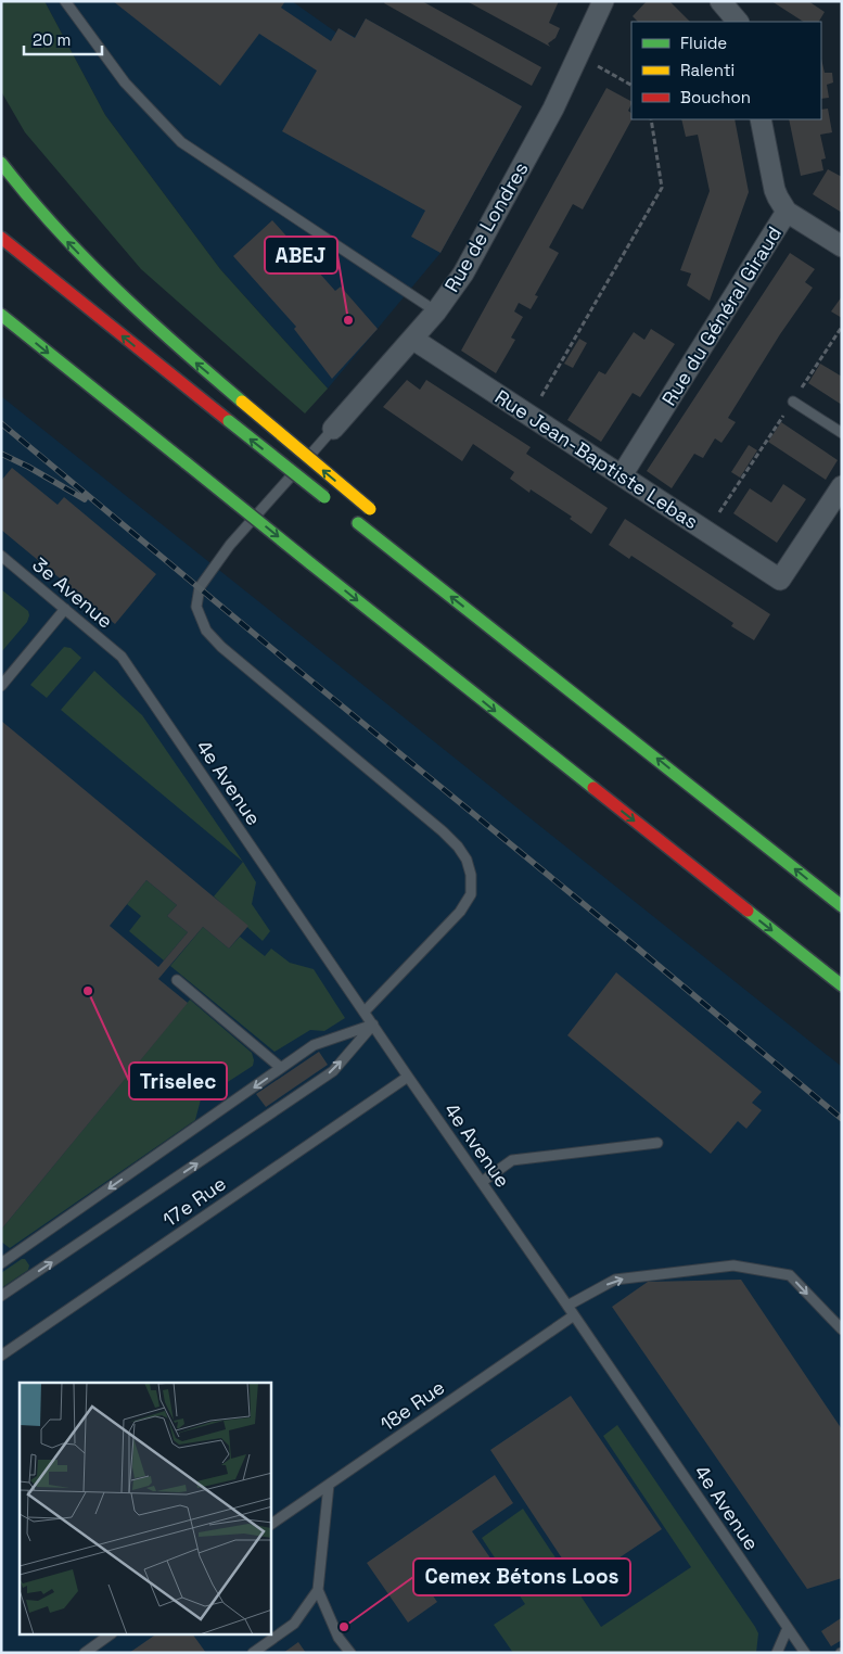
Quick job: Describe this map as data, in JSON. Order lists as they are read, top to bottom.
{
  "streets": {
    "street": ["Rue de Londres", "Rue du Général Giraud", "Rue Jean-Baptiste Lebas"],
    "lane": [
      "3e Avenue",
      "4e Avenue",
      "17e Rue",
      "18e Rue"
    ]
  },
  "crossings": [
    ["Rue de Londres", "Rue Jean-Baptiste Lebas"],
    ["Rue du Général Giraud", "Rue Jean-Baptiste Lebas"],
    ["3e Avenue", "4e Avenue"],
    ["4e Avenue", "17e Rue"],
    ["4e Avenue", "18e Rue"]
  ],
  "places": ["ABEJ", "Triselec", "Cemex Bétons Loos"],
  "legend": ["Fluide", "Ralenti", "Bouchon"],
  "scale_bar": "20 m"
}
